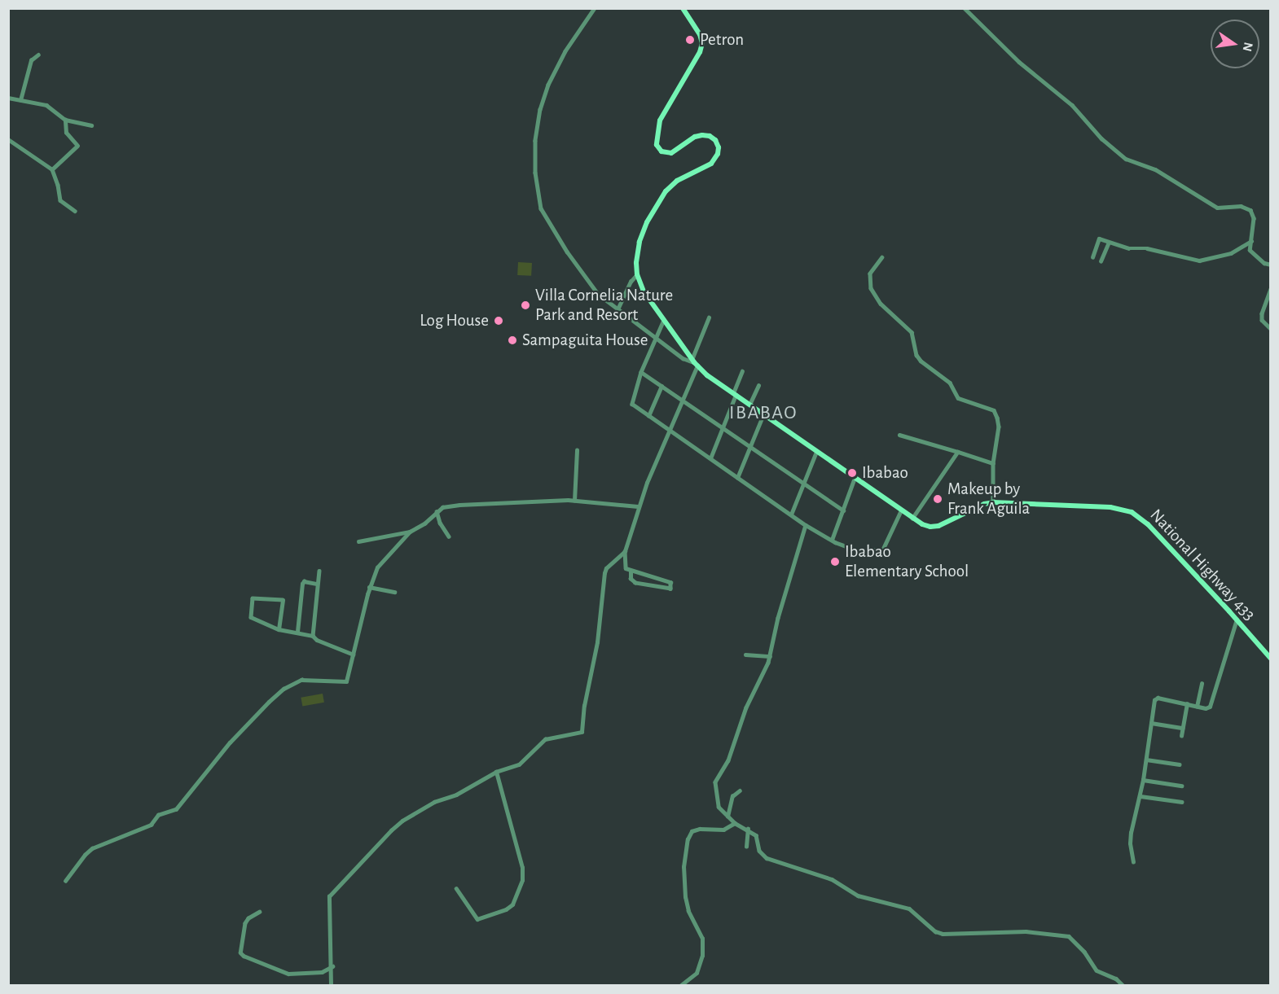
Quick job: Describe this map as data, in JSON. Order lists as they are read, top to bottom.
{
  "streets": {
    "main road": ["National Highway 433"]
  },
  "districts": ["IBABAO"],
  "places": [
    "Petron",
    "Villa Cornelia Nature Park and Resort",
    "Log House",
    "Sampaguita House",
    "Ibabao",
    "Makeup by Frank Aguila",
    "Ibabao Elementary School"
  ],
  "north": "right"
}
